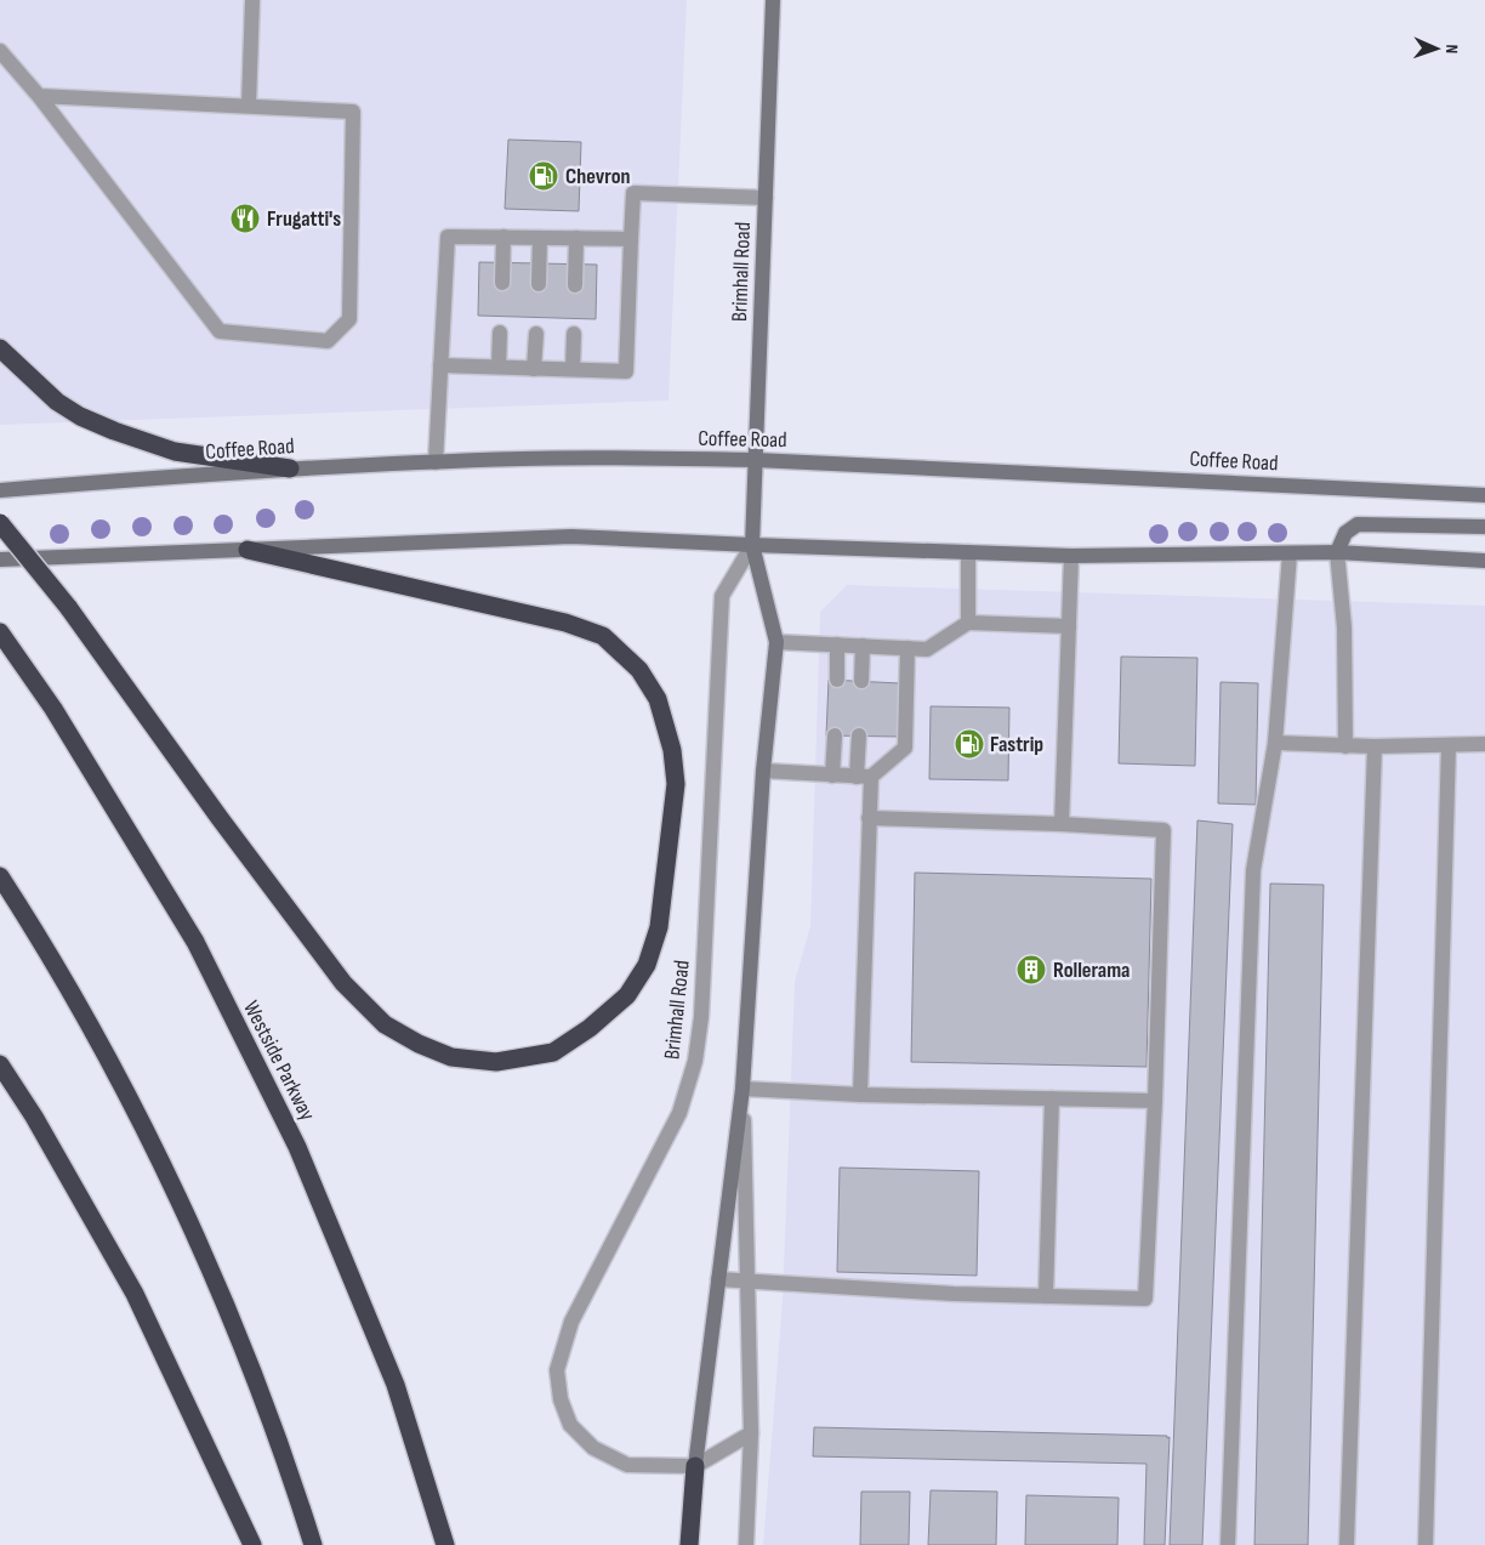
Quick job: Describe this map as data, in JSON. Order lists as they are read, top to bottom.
{
  "streets": {
    "highway": ["Westside Parkway"],
    "main road": ["Brimhall Road", "Coffee Road"]
  },
  "crossings": [
    ["Brimhall Road", "Coffee Road"]
  ],
  "places": {
    "fuel station": ["Chevron", "Fastrip"],
    "restaurant": ["Frugatti's"],
    "building": ["Rollerama"]
  },
  "north": "right"
}
